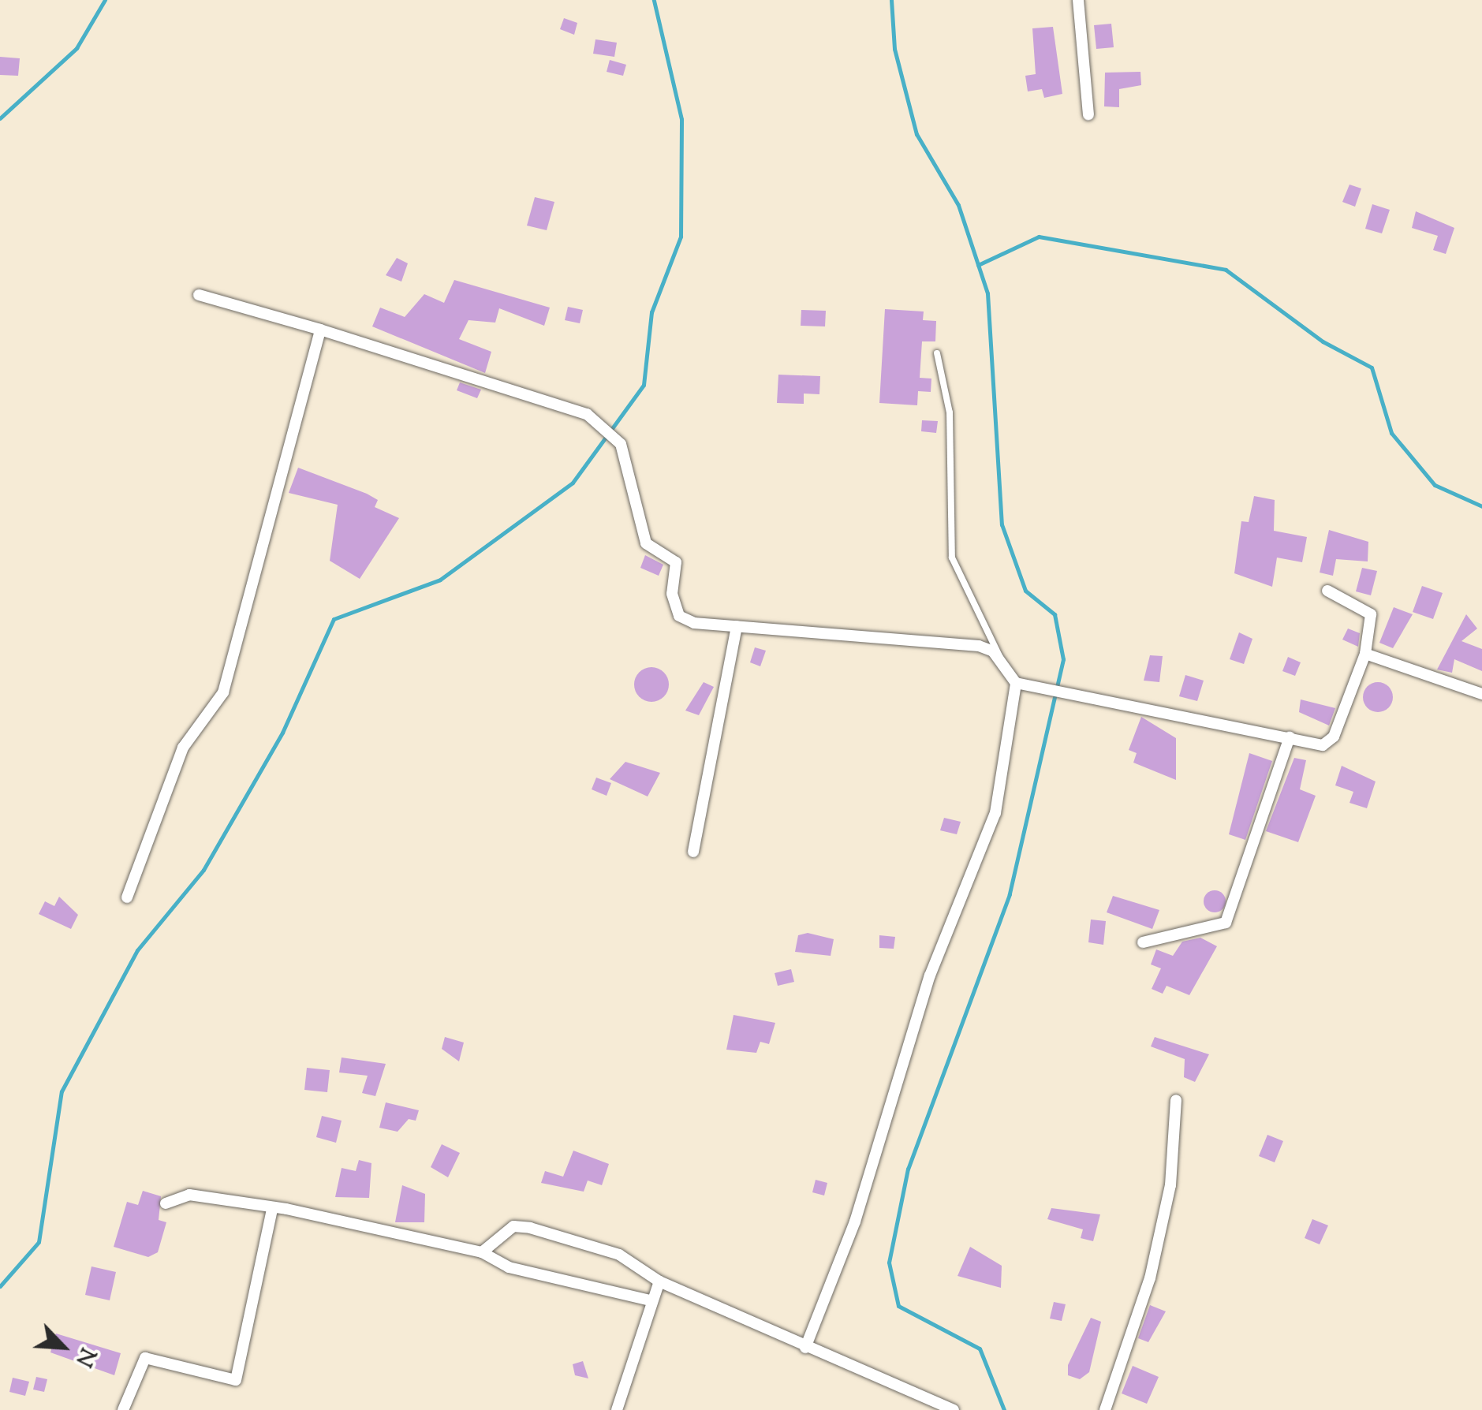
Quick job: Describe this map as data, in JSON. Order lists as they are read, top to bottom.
{
  "north": "bottom right"
}
